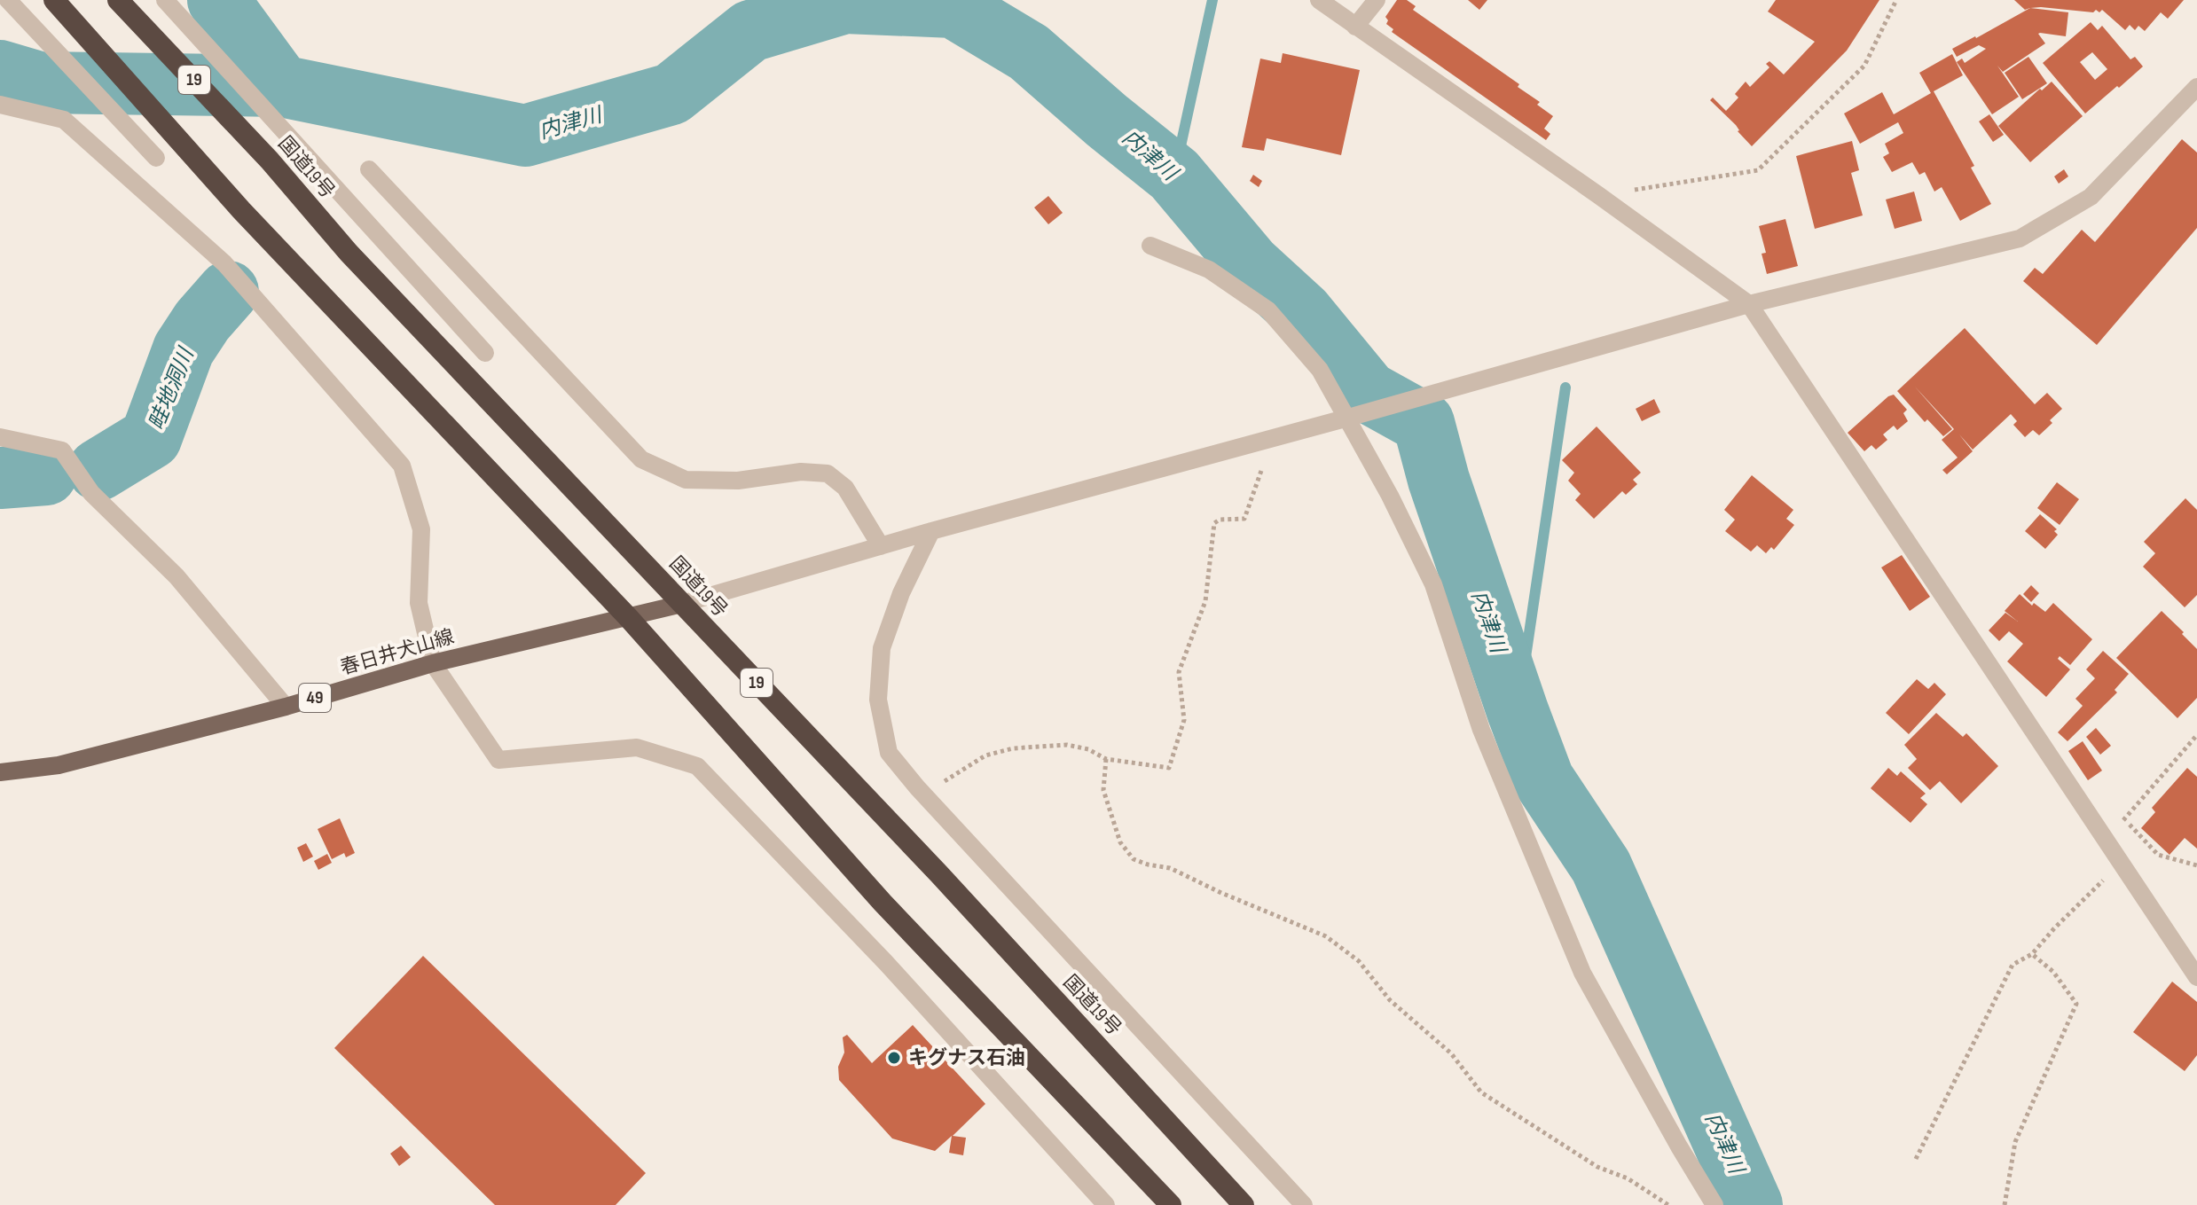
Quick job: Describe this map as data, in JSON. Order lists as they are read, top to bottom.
{
  "streets": {
    "highway": ["19", "国道19号"],
    "main road": ["春日井犬山線", "49"]
  },
  "crossings": [
    ["国道19号", "春日井犬山線"]
  ],
  "water": ["内津川", "畦地洞川"],
  "places": ["キグナス石油"]
}
